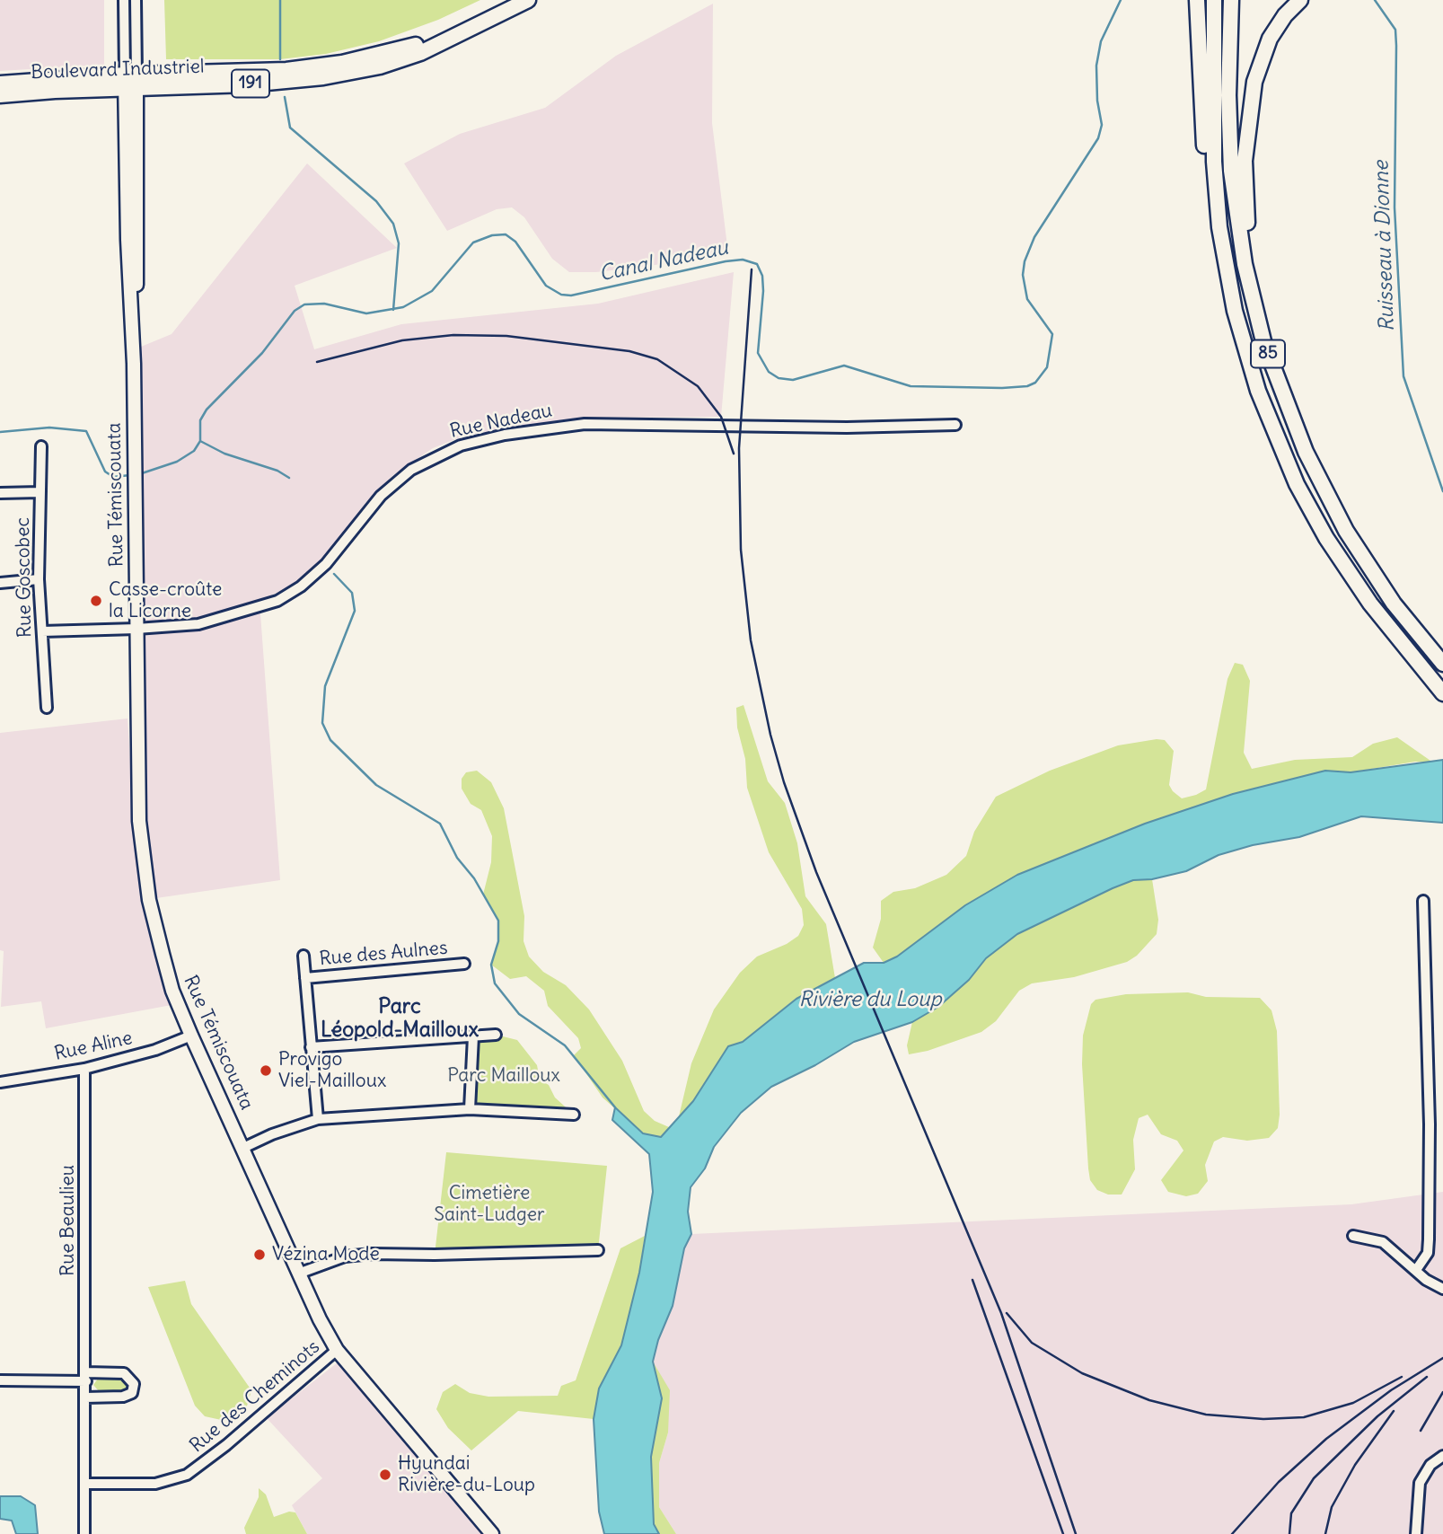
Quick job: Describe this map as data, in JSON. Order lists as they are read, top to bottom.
{
  "streets": {
    "highway": ["Boulevard Industriel", "191", "85"],
    "main road": ["Rue Témiscouata"],
    "street": [
      "Rue Nadeau",
      "Rue Goscobec",
      "Rue des Aulnes",
      "Rue Aline",
      "Rue Beaulieu",
      "Rue des Cheminots"
    ]
  },
  "crossings": [
    ["Boulevard Industriel", "Rue Témiscouata"],
    ["Rue Nadeau", "Rue Témiscouata"],
    ["Rue Nadeau", "Rue Goscobec"],
    ["Rue Témiscouata", "Rue Aline"],
    ["Rue Témiscouata", "Rue des Cheminots"],
    ["Rue Aline", "Rue Beaulieu"],
    ["Rue Beaulieu", "Rue des Cheminots"]
  ],
  "districts": ["Parc Léopold-Mailloux"],
  "water": ["Ruisseau à Dionne", "Canal Nadeau", "Rivière du Loup"],
  "parks": ["Parc Mailloux", "Cimetière Saint-Ludger"],
  "places": [
    "Casse-croûte la Licorne",
    "Provigo Viel-Mailloux",
    "Vézina Mode",
    "Hyundai Rivière-du-Loup"
  ]
}
